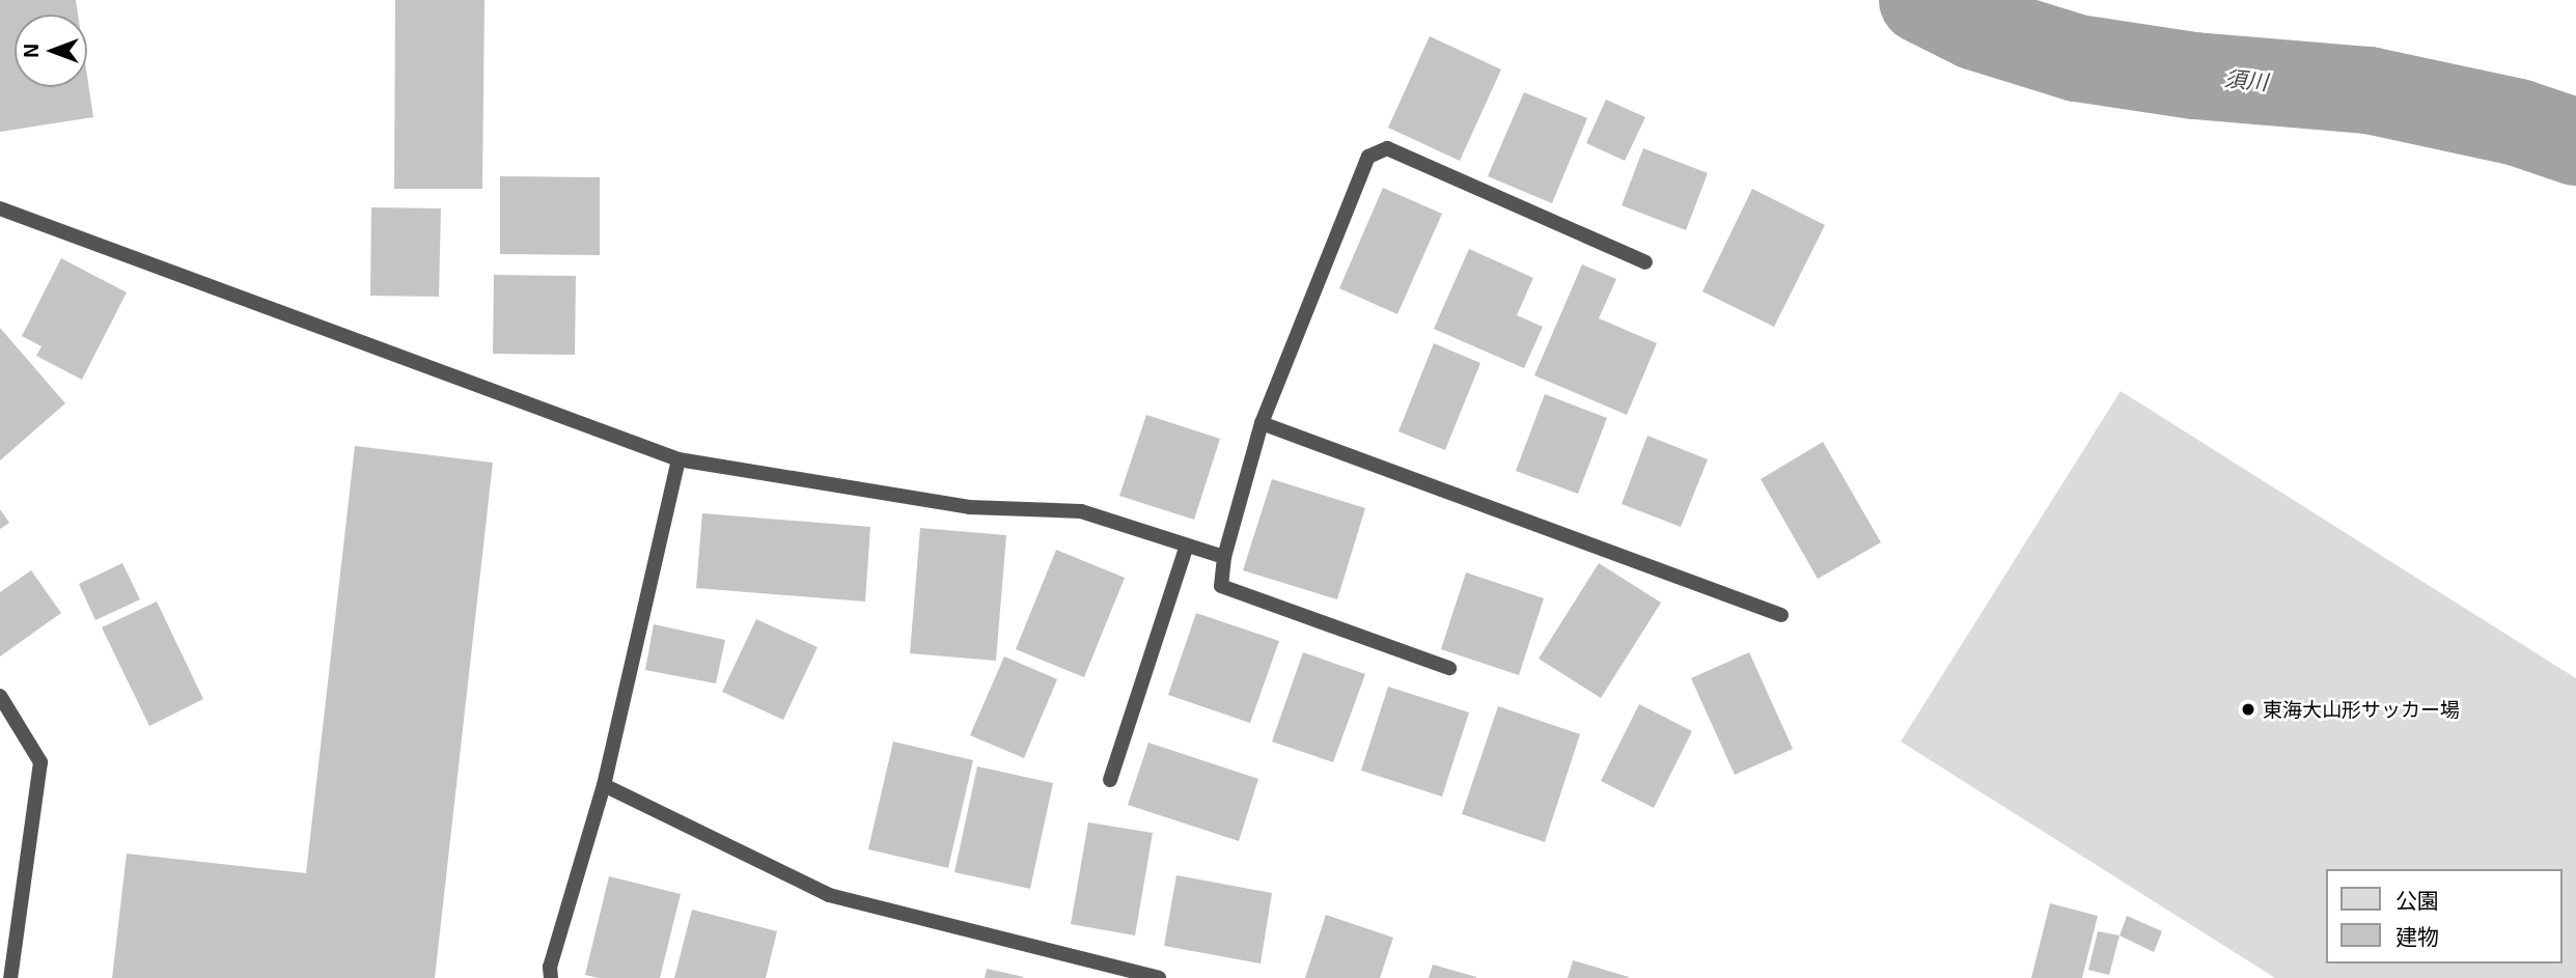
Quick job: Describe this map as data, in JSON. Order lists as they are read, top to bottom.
{
  "water": ["須川"],
  "places": ["東海大山形サッカー場"],
  "legend": ["公園", "建物"],
  "north": "left"
}
